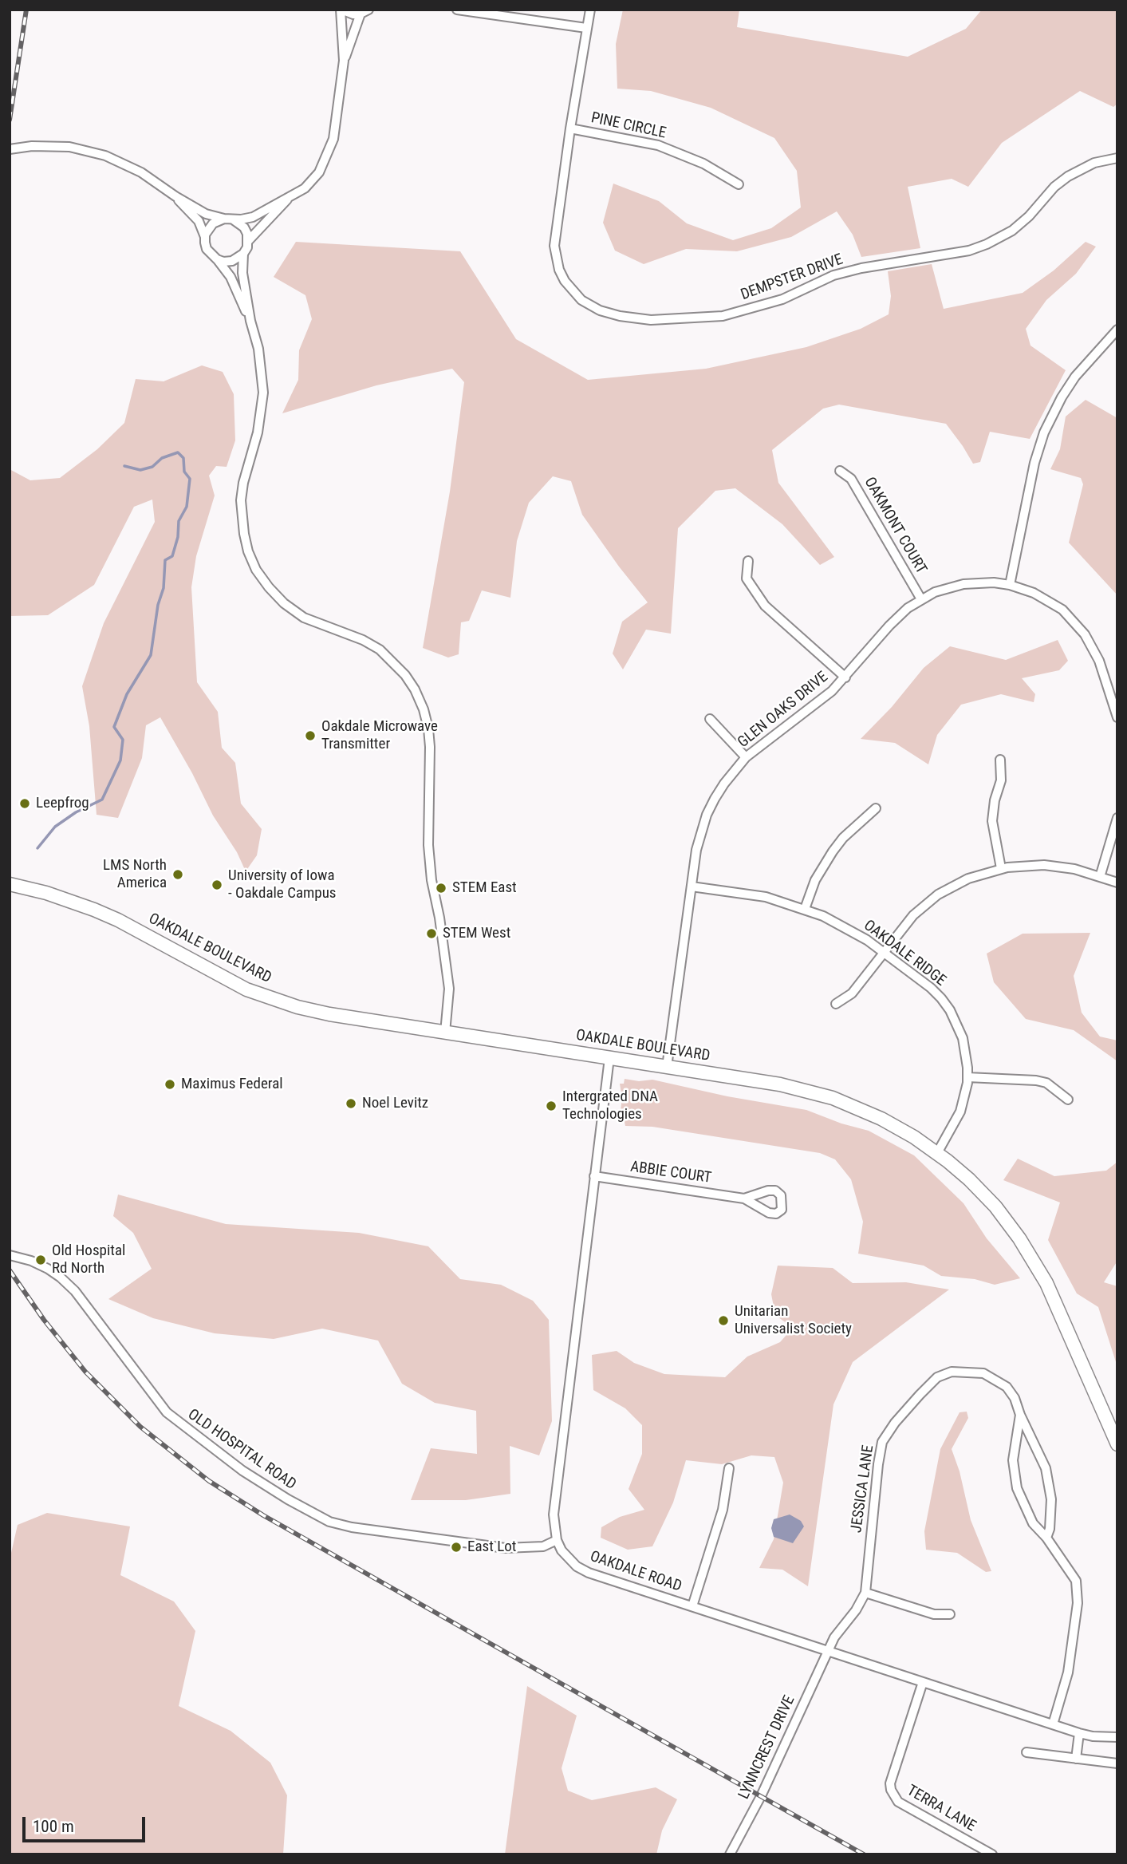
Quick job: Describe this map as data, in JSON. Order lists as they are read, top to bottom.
{
  "streets": {
    "main road": ["OAKDALE BOULEVARD"],
    "street": [
      "PINE CIRCLE",
      "DEMPSTER DRIVE",
      "OAKMONT COURT",
      "GLEN OAKS DRIVE",
      "OAKDALE RIDGE",
      "ABBIE COURT",
      "OLD HOSPITAL ROAD",
      "JESSICA LANE",
      "OAKDALE ROAD",
      "LYNNCREST DRIVE",
      "TERRA LANE"
    ]
  },
  "crossings": [
    ["PINE CIRCLE", "DEMPSTER DRIVE"],
    ["OAKMONT COURT", "GLEN OAKS DRIVE"],
    ["GLEN OAKS DRIVE", "OAKDALE BOULEVARD"],
    ["GLEN OAKS DRIVE", "OAKDALE RIDGE"],
    ["OAKDALE BOULEVARD", "OAKDALE RIDGE"],
    ["OAKDALE BOULEVARD", "OAKDALE ROAD"],
    ["ABBIE COURT", "OAKDALE ROAD"],
    ["OLD HOSPITAL ROAD", "OAKDALE ROAD"],
    ["JESSICA LANE", "OAKDALE ROAD"],
    ["JESSICA LANE", "LYNNCREST DRIVE"],
    ["OAKDALE ROAD", "LYNNCREST DRIVE"],
    ["OAKDALE ROAD", "TERRA LANE"]
  ],
  "places": [
    "Oakdale Microwave Transmitter",
    "Leepfrog",
    "LMS North America",
    "University of Iowa - Oakdale Campus",
    "STEM East",
    "STEM West",
    "Maximus Federal",
    "Noel Levitz",
    "Intergrated DNA Technologies",
    "Old Hospital Rd North",
    "Unitarian Universalist Society",
    "East Lot"
  ],
  "scale_bar": "100 m"
}
